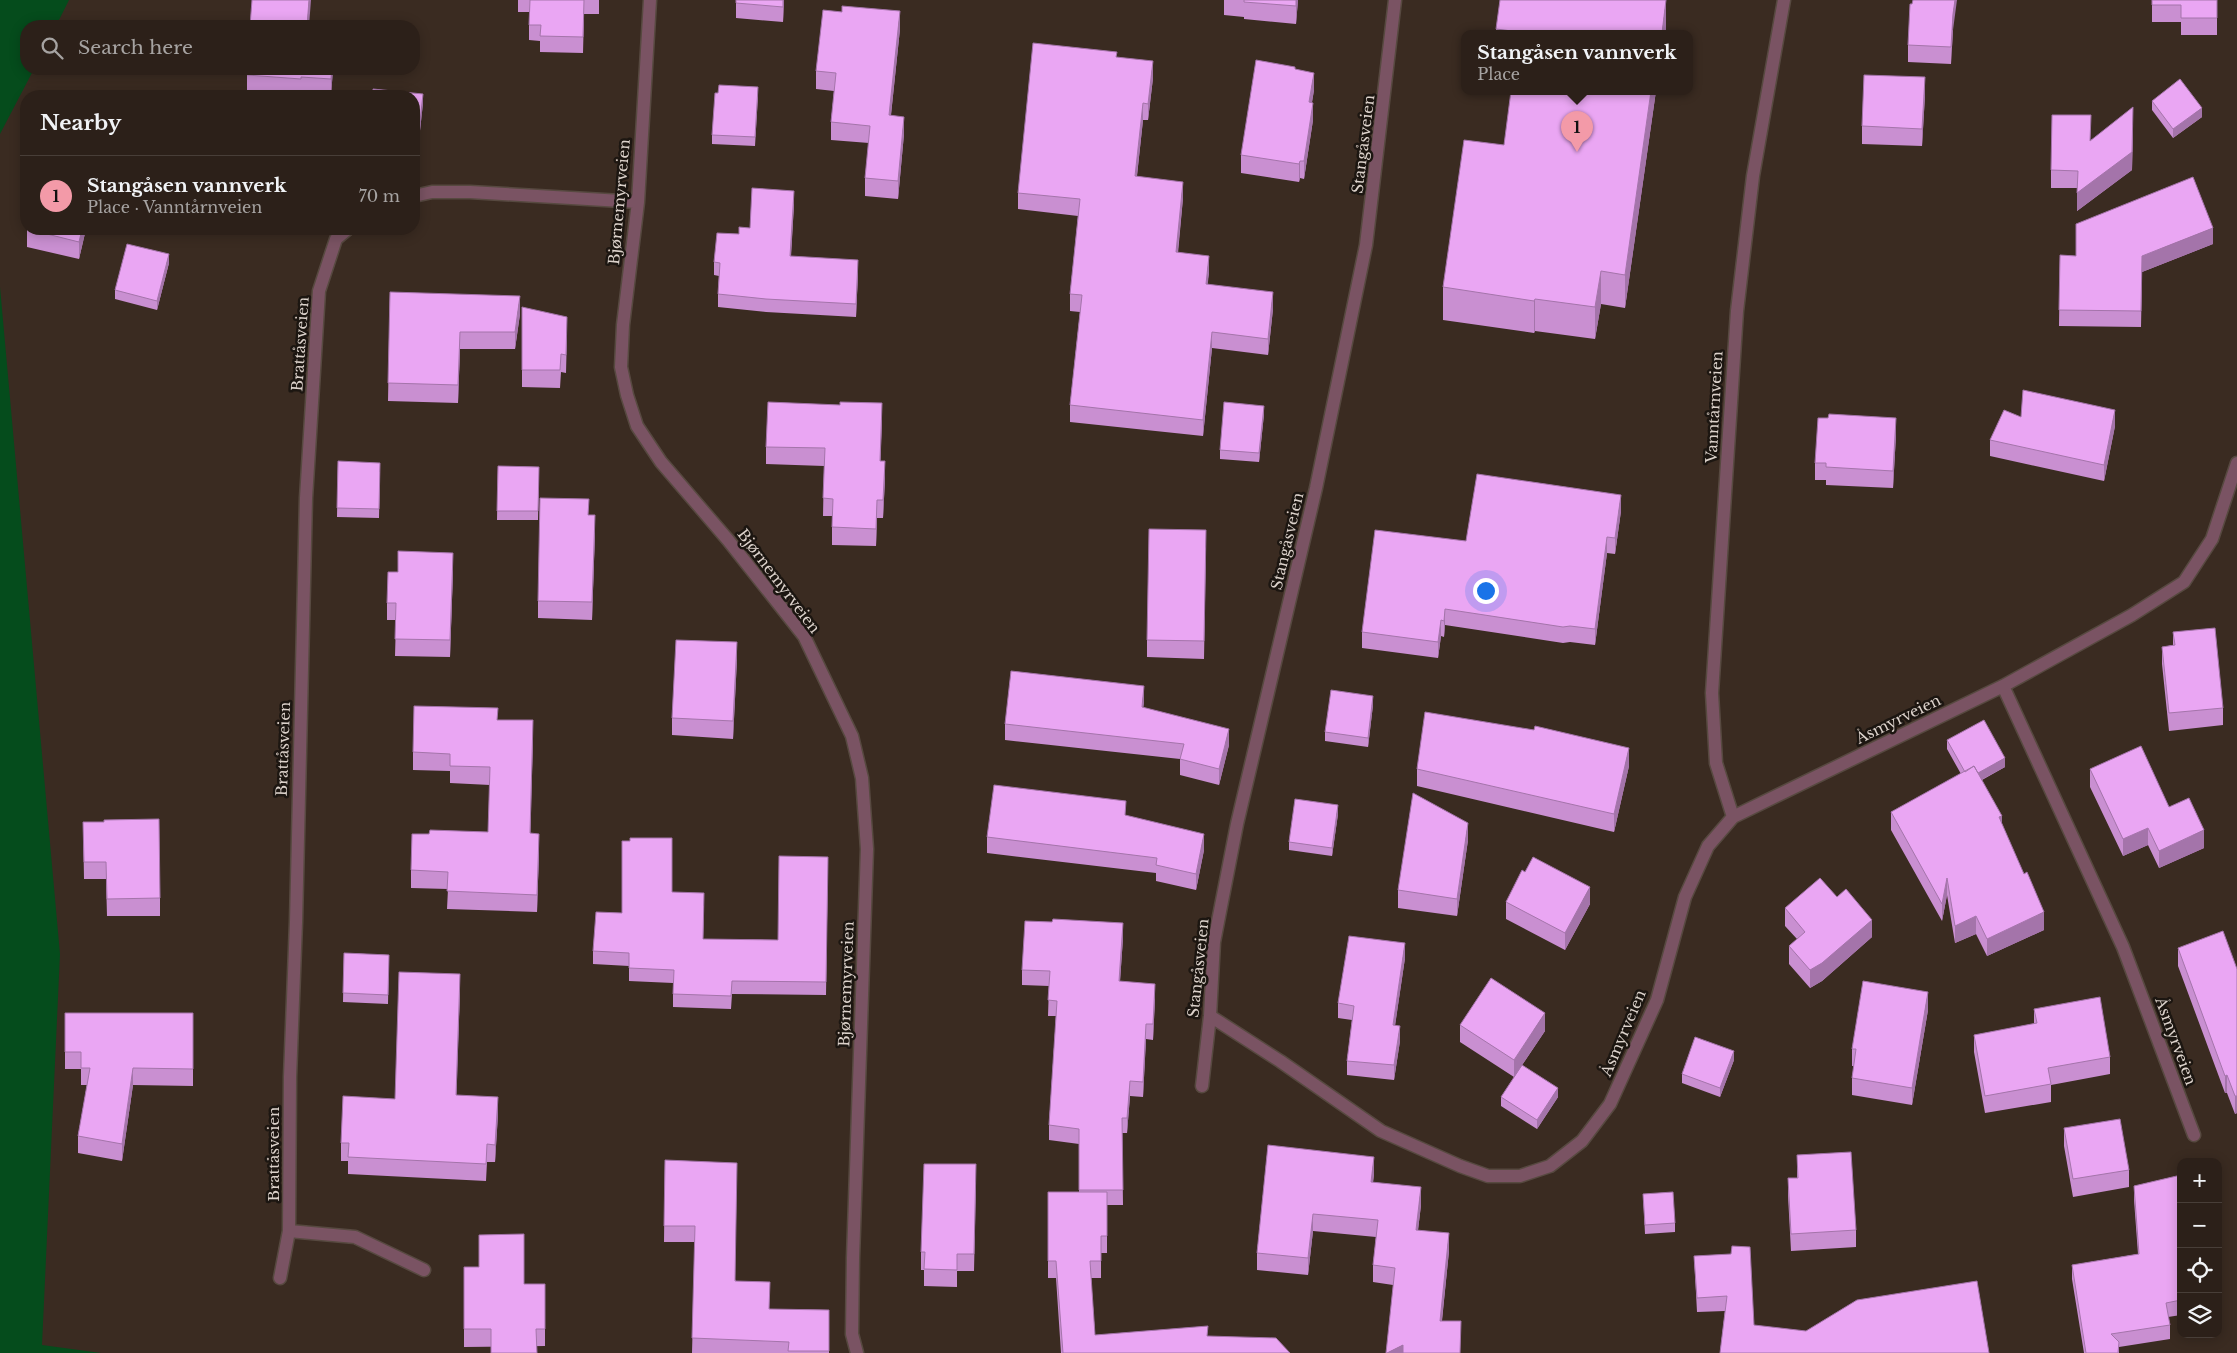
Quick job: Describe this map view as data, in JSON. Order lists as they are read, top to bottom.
{
  "streets": {
    "street": [
      "Stangåsveien",
      "Bjørnemyrveien",
      "Brattåsveien",
      "Vanntårnveien",
      "Åsmyrveien"
    ]
  },
  "crossings": [
    ["Stangåsveien", "Åsmyrveien"],
    ["Vanntårnveien", "Åsmyrveien"]
  ],
  "page": {
    "search": "Search here",
    "popup": ["Stangåsen vannverk", "Place"],
    "heading": "Nearby",
    "pins": "1",
    "list": [
      {
        "mark": "1",
        "name": "Stangåsen vannverk",
        "note": "Place · Vanntårnveien",
        "value": "70 m"
      }
    ],
    "map_buttons": ["+", "−"]
  }
}
